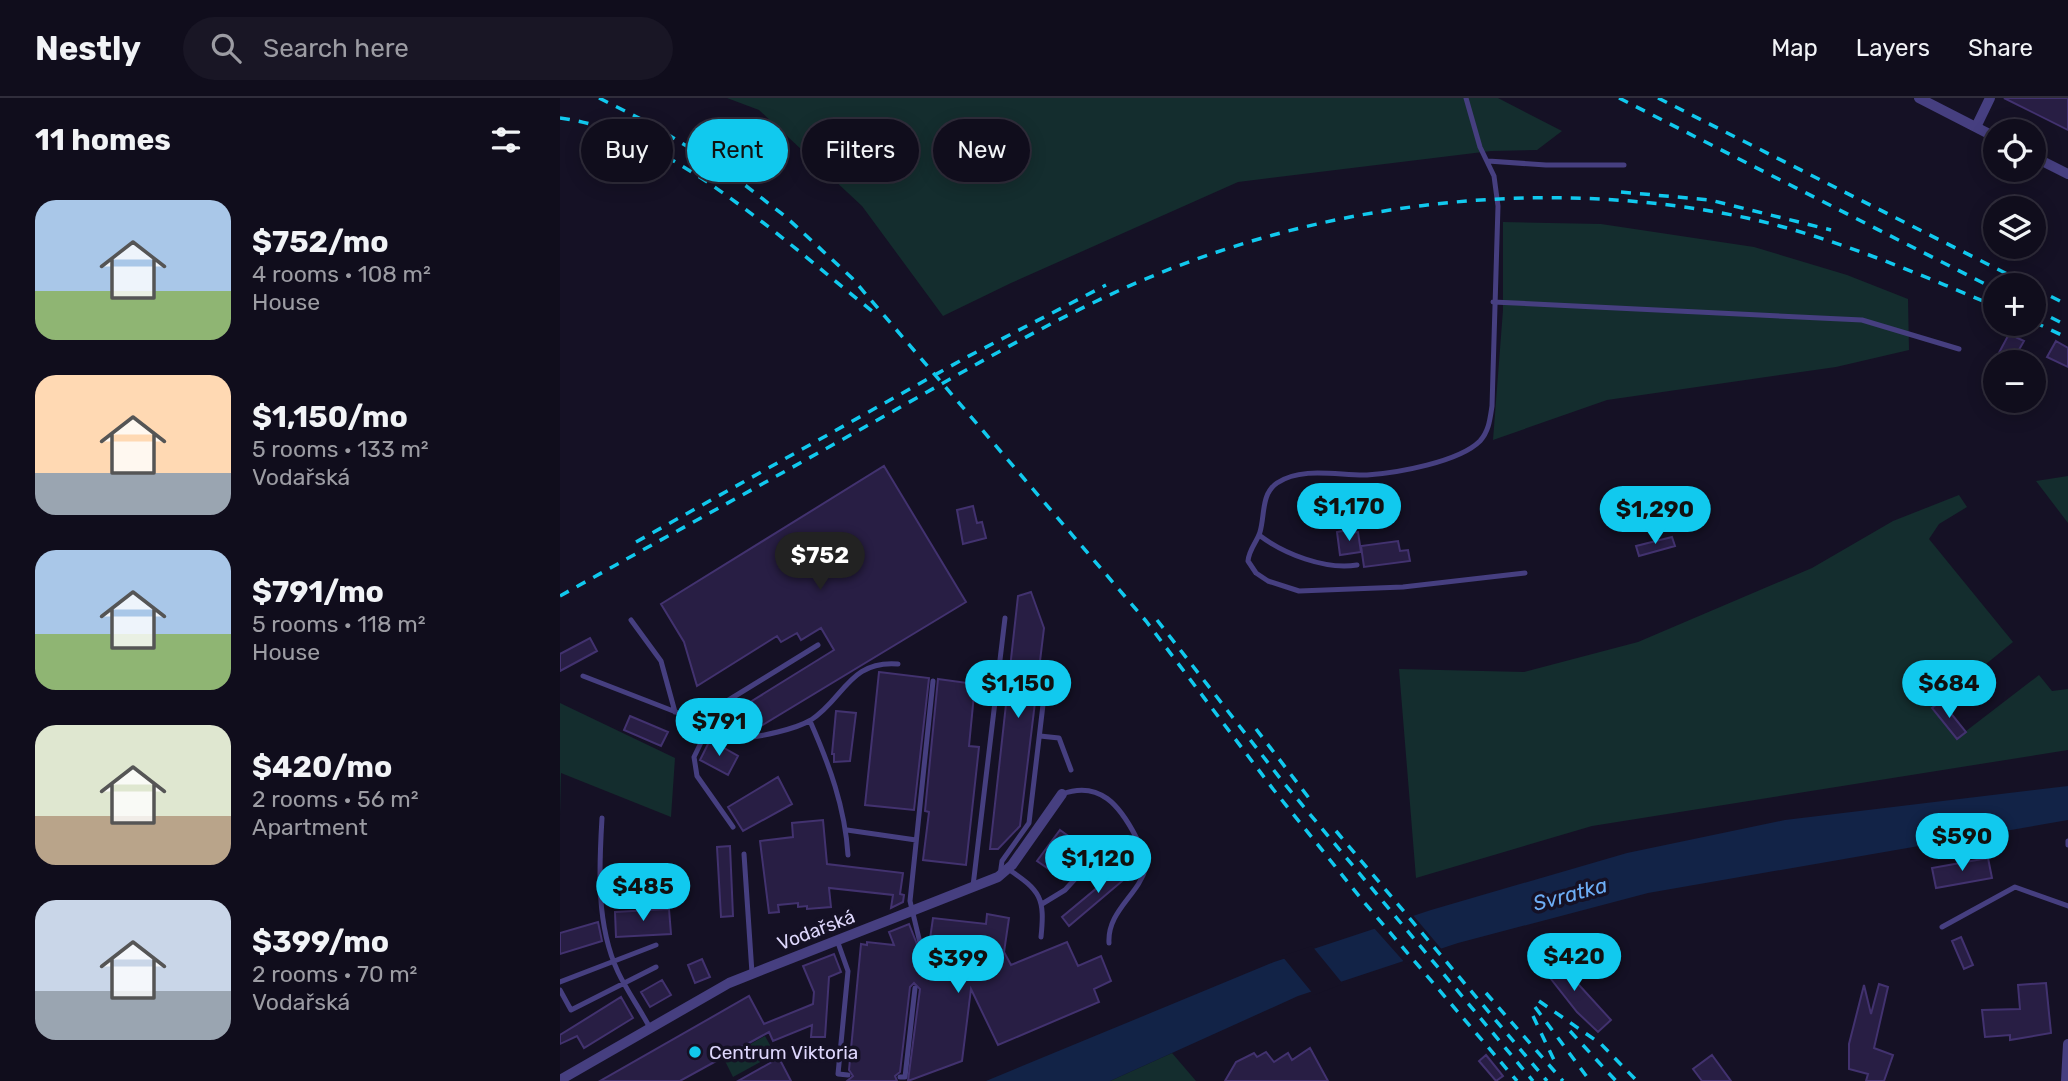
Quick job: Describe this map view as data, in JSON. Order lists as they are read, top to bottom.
{
  "streets": {
    "street": ["Vodařská"]
  },
  "water": ["Svratka"],
  "places": ["Centrum Viktoria"],
  "page": {
    "header": "Nestly",
    "search": "Search here",
    "nav": ["Map", "Layers", "Share"],
    "heading": "11 homes",
    "map_buttons": ["+", "−"],
    "chip": [
      "Buy",
      "Rent",
      "Filters",
      "New"
    ],
    "list": [
      {
        "name": "$752/mo",
        "note": "4 rooms · 108 m² · House"
      },
      {
        "name": "$1,150/mo",
        "note": "5 rooms · 133 m² · Vodařská"
      },
      {
        "name": "$791/mo",
        "note": "5 rooms · 118 m² · House"
      },
      {
        "name": "$420/mo",
        "note": "2 rooms · 56 m² · Apartment"
      },
      {
        "name": "$399/mo",
        "note": "2 rooms · 70 m² · Vodařská"
      }
    ],
    "price": [
      "$1,170",
      "$1,290",
      "$752",
      "$1,150",
      "$684",
      "$791",
      "$590",
      "$1,120",
      "$485",
      "$420",
      "$399"
    ]
  }
}
